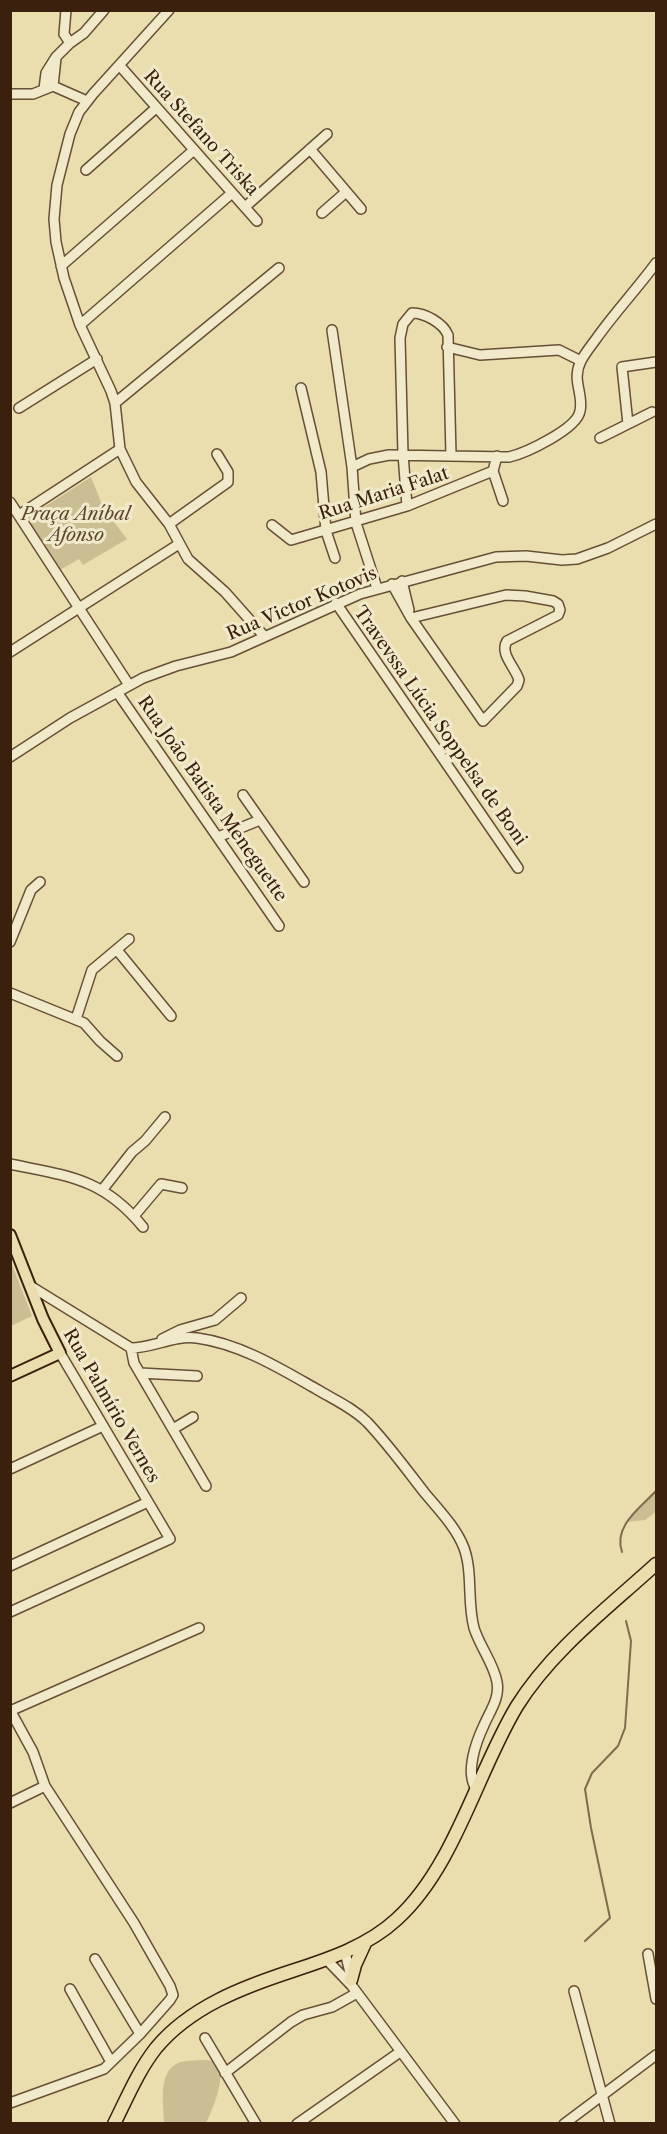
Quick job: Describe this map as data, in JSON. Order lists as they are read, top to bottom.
{
  "streets": {
    "main road": ["Rua Palmírio Vernes"],
    "street": [
      "Rua Stefano Triska",
      "Rua Maria Falat",
      "Rua Victor Kotovis",
      "Travevssa Lúcia Soppelsa de Boni",
      "Rua João Batista Meneguette"
    ]
  },
  "crossings": [
    ["Rua Victor Kotovis", "Travevssa Lúcia Soppelsa de Boni"],
    ["Rua Victor Kotovis", "Rua João Batista Meneguette"]
  ],
  "parks": ["Praça Aníbal Afonso"]
}
